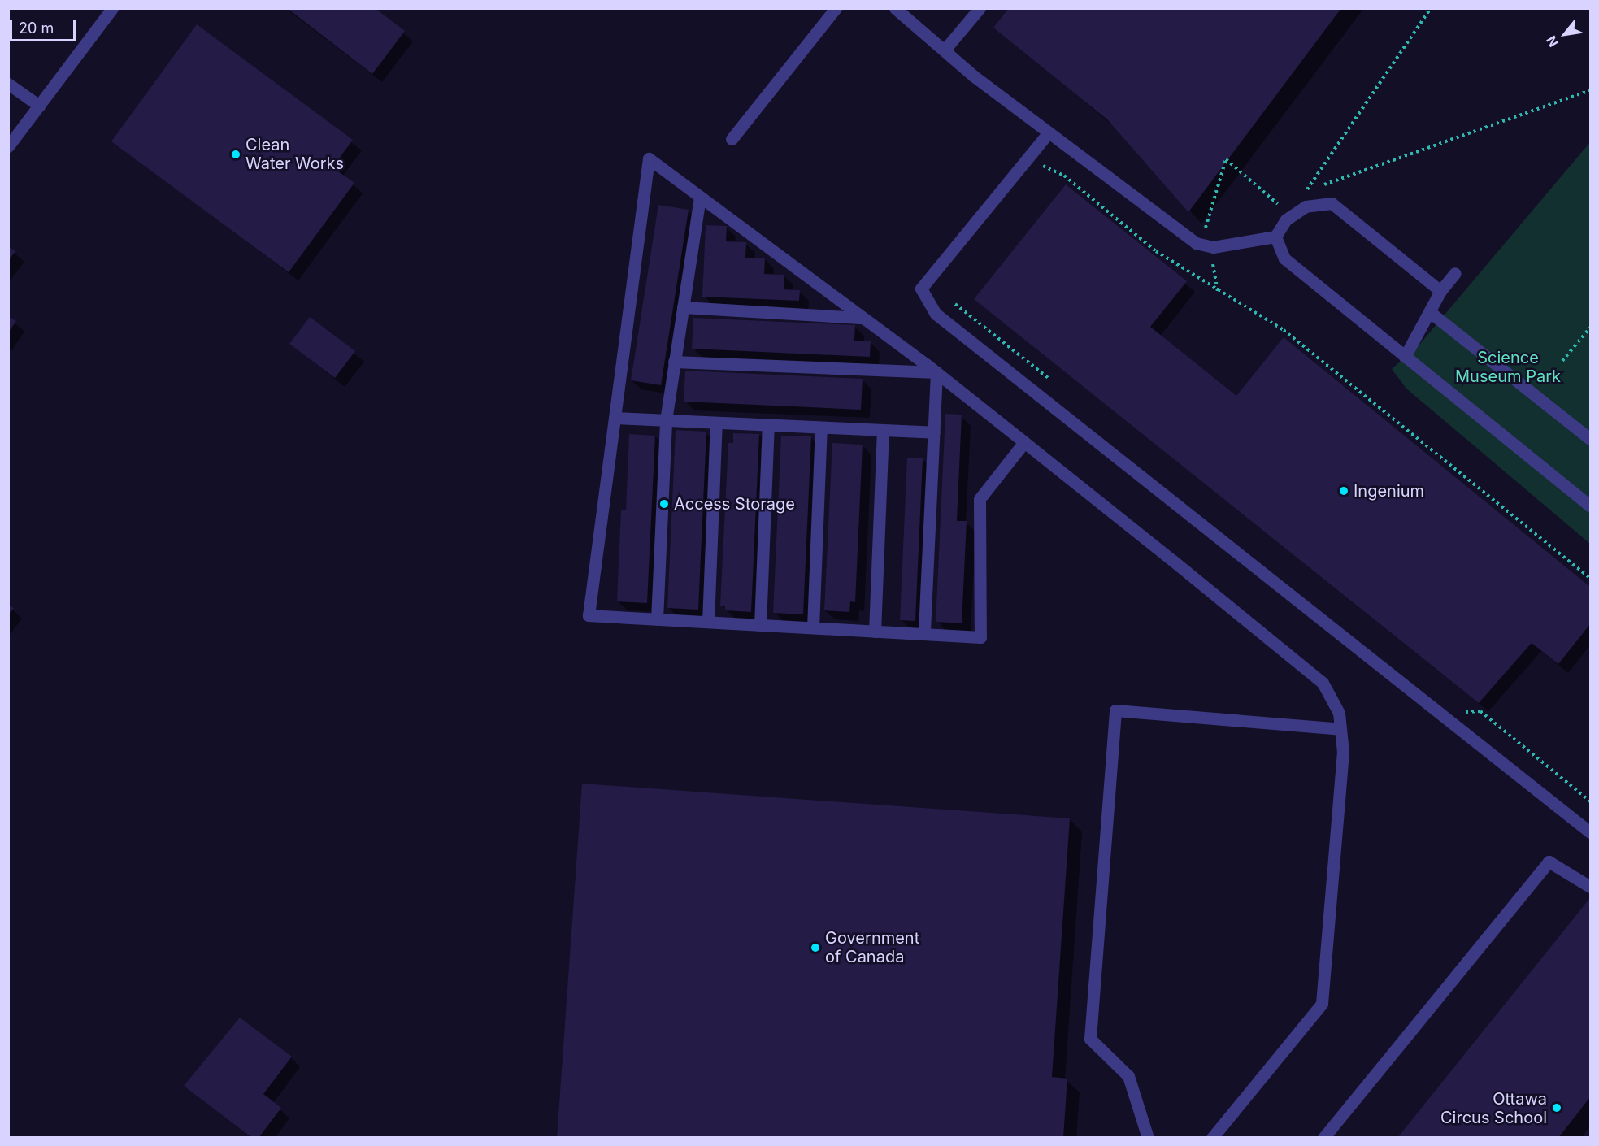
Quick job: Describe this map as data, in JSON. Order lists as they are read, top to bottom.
{
  "parks": ["Science Museum Park"],
  "places": [
    "Clean Water Works",
    "Ingenium",
    "Access Storage",
    "Government of Canada",
    "Ottawa Circus School"
  ],
  "scale_bar": "20 m",
  "north": "bottom left"
}
